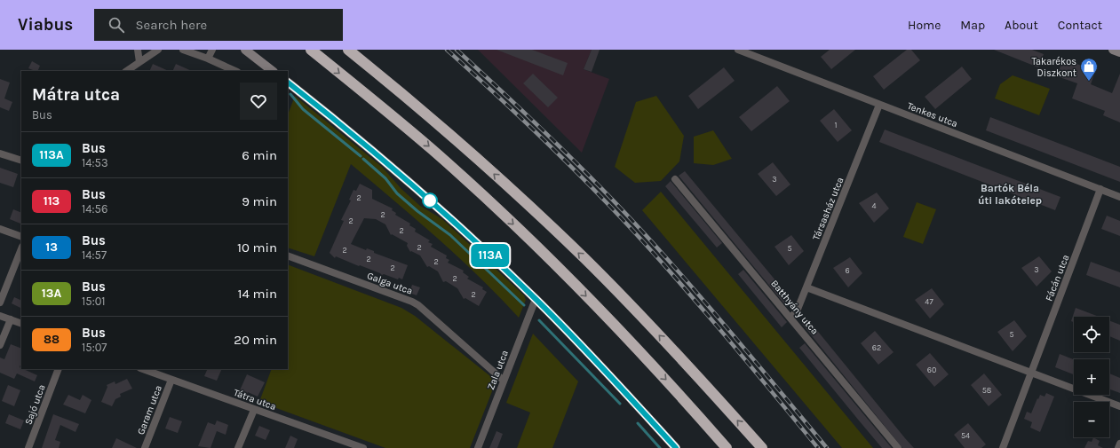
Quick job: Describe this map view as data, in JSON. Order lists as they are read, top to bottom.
{
  "streets": {
    "street": [
      "Tenkes utca",
      "Társasház utca",
      "Fácán utca",
      "Galga utca",
      "Batthyány utca",
      "Zala utca",
      "Tátra utca",
      "Sajó utca",
      "Garam utca"
    ]
  },
  "crossings": [
    ["Tenkes utca", "Társasház utca"],
    ["Tenkes utca", "Fácán utca"],
    ["Társasház utca", "Batthyány utca"],
    ["Galga utca", "Zala utca"],
    ["Tátra utca", "Garam utca"]
  ],
  "districts": ["Bartók Béla úti lakótelep"],
  "places": {
    "shop": ["Takarékos Diszkont"]
  },
  "lines": ["bus line 113A"],
  "house_numbers": [
    "1",
    "3",
    "2",
    "4",
    "2",
    "2",
    "2",
    "2",
    "5",
    "2",
    "2",
    "2",
    "2",
    "3",
    "6",
    "2",
    "2",
    "47",
    "5",
    "62",
    "60",
    "58",
    "54"
  ],
  "page": {
    "header": "Viabus",
    "search": "Search here",
    "nav": [
      "Home",
      "Map",
      "About",
      "Contact"
    ],
    "on_map": "113A",
    "heading": ["Mátra utca", "Bus"],
    "list": [
      {
        "mark": "113A",
        "name": "Bus",
        "note": "14:53",
        "value": "6 min"
      },
      {
        "mark": "113",
        "name": "Bus",
        "note": "14:56",
        "value": "9 min"
      },
      {
        "mark": "13",
        "name": "Bus",
        "note": "14:57",
        "value": "10 min"
      },
      {
        "mark": "13A",
        "name": "Bus",
        "note": "15:01",
        "value": "14 min"
      },
      {
        "mark": "88",
        "name": "Bus",
        "note": "15:07",
        "value": "20 min"
      }
    ],
    "map_buttons": ["+", "−"]
  }
}
